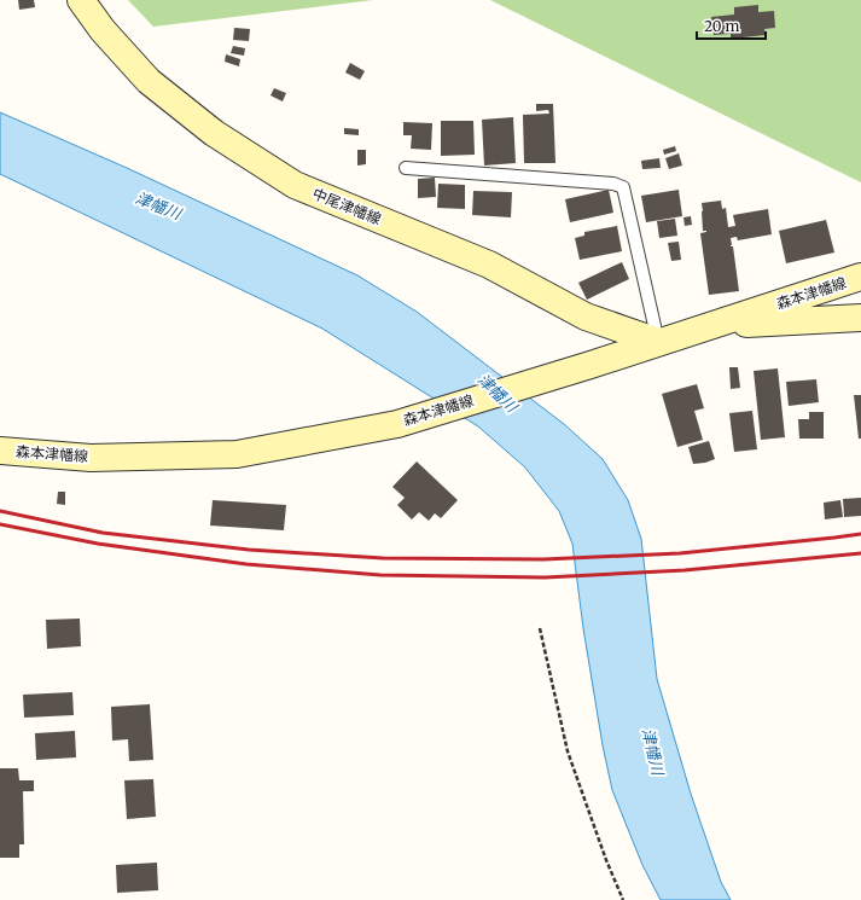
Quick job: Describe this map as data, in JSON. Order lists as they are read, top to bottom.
{
  "streets": {
    "main road": ["中尾津幡線", "森本津幡線"]
  },
  "crossings": [
    ["中尾津幡線", "森本津幡線"]
  ],
  "water": ["津幡川"],
  "scale_bar": "20 m"
}
